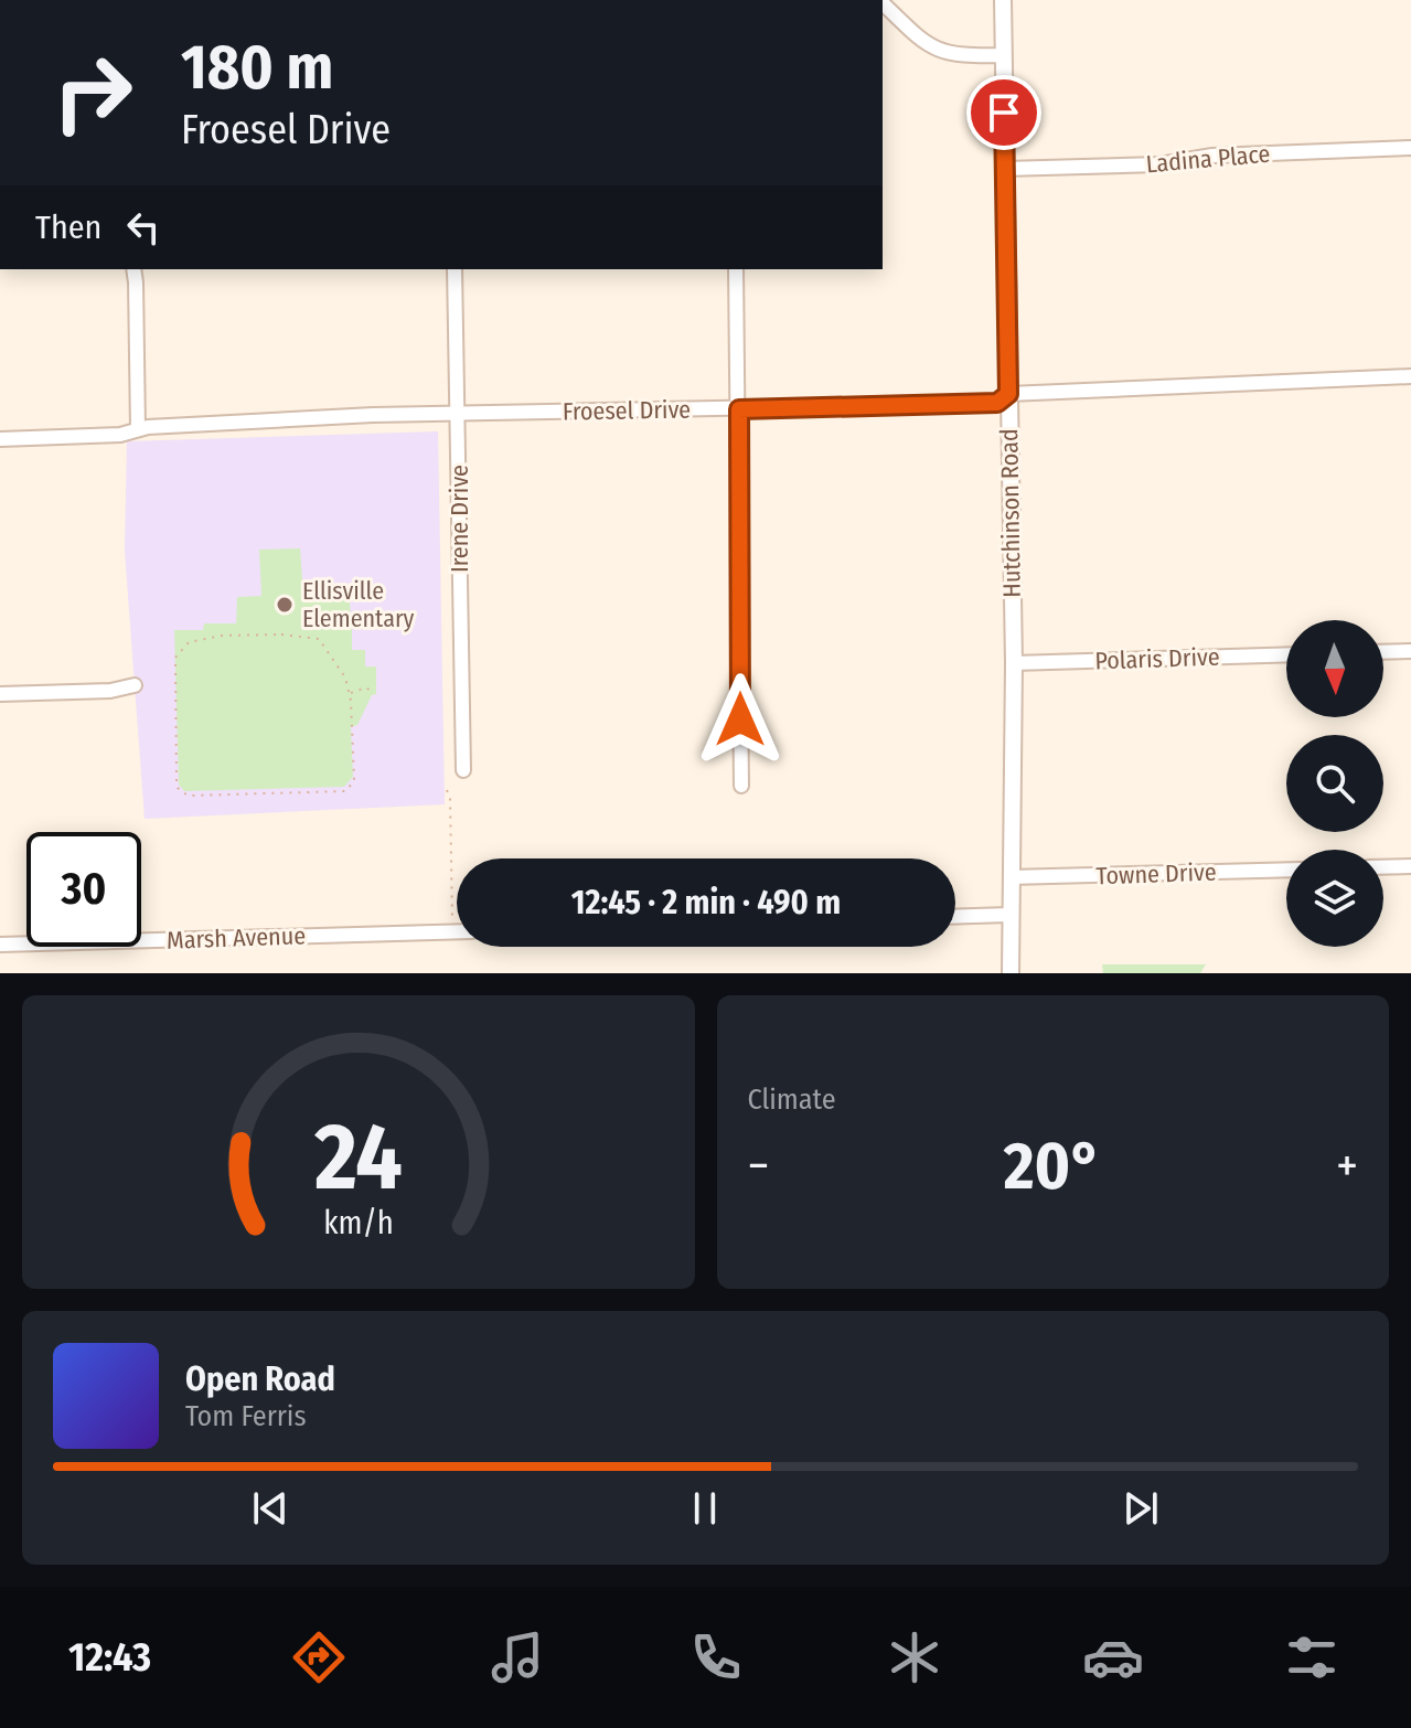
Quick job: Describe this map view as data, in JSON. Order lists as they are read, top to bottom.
{
  "streets": {
    "street": [
      "Ladina Place",
      "Froesel Drive",
      "Hutchinson Road",
      "Irene Drive",
      "Polaris Drive",
      "Towne Drive",
      "Marsh Avenue"
    ]
  },
  "crossings": [
    ["Ladina Place", "Hutchinson Road"],
    ["Froesel Drive", "Hutchinson Road"],
    ["Froesel Drive", "Irene Drive"],
    ["Hutchinson Road", "Polaris Drive"],
    ["Hutchinson Road", "Towne Drive"]
  ],
  "places": ["Ellisville Elementary"],
  "north": "bottom",
  "page": {
    "turn": ["180 m", "Froesel Drive"],
    "then": "Then",
    "limit": "30",
    "trip": "12:45 · 2 min · 490 m",
    "tile": "Climate",
    "heat": ["−", "20°", "+"],
    "song": ["Open Road", "Tom Ferris"],
    "tabs": "12:43",
    "gauge": ["24", "km/h"]
  }
}
